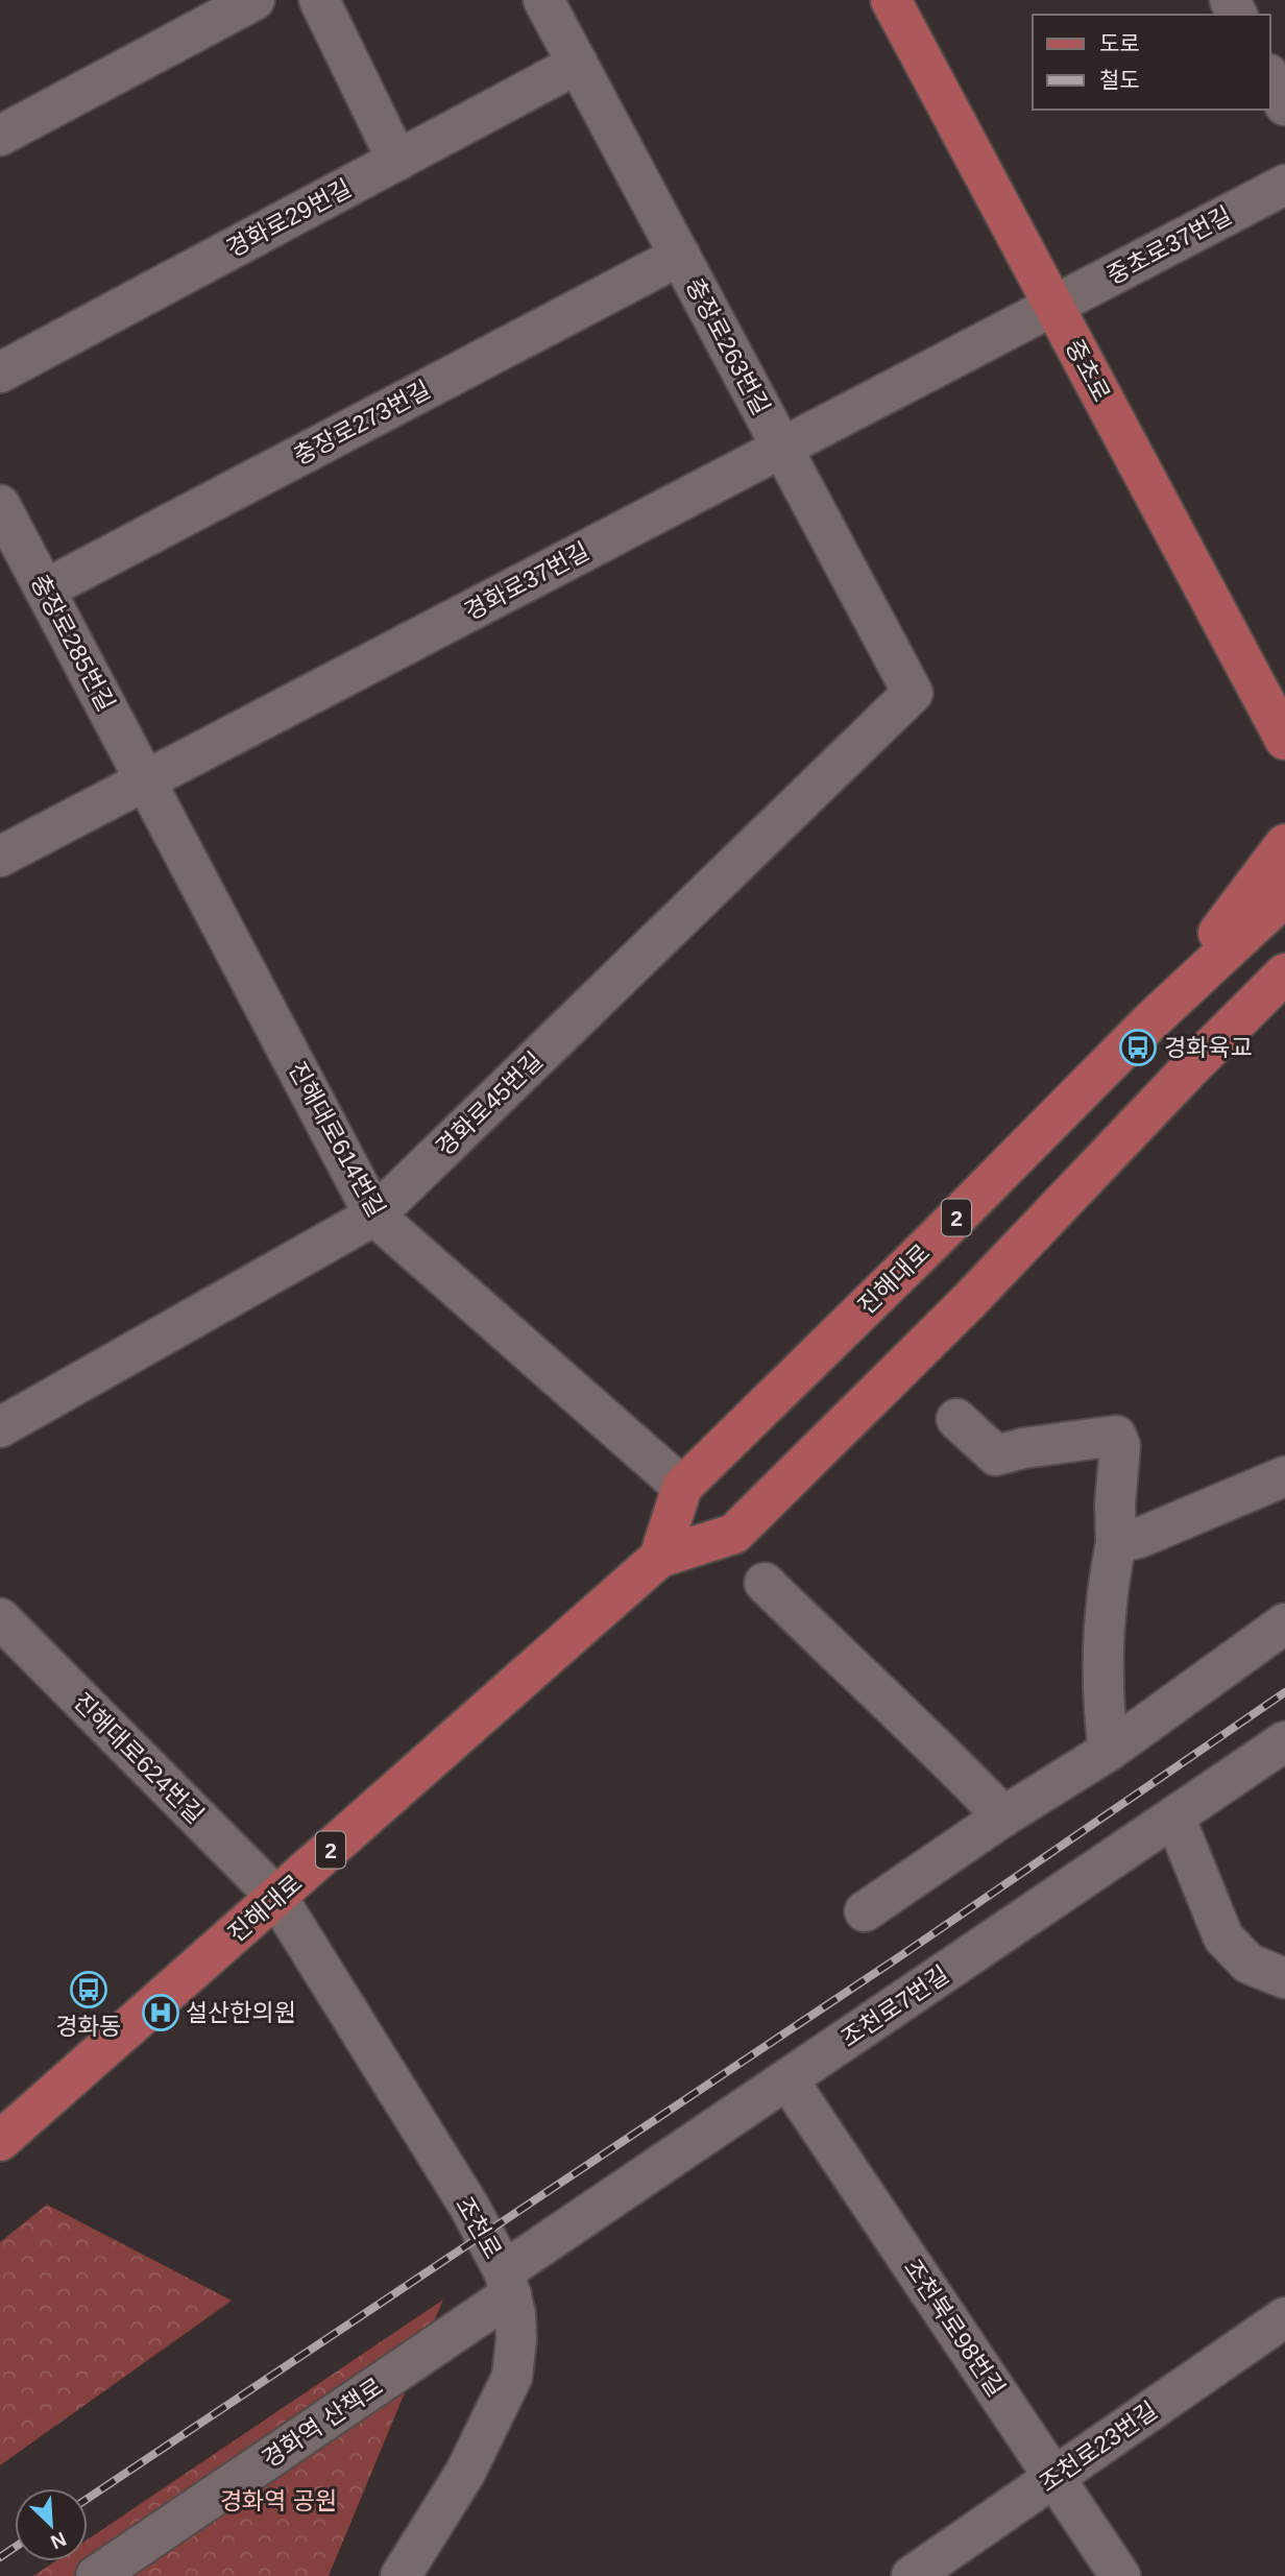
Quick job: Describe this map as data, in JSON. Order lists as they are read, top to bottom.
{
  "streets": {
    "main road": ["중초로", "2", "진해대로"],
    "street": [
      "경화로29번길",
      "중초로37번길",
      "충장로263번길",
      "충장로273번길",
      "경화로37번길",
      "충장로285번길",
      "경화로45번길",
      "진해대로614번길",
      "진해대로624번길",
      "조천로7번길",
      "조천로",
      "조천북로98번길",
      "경화역 산책로",
      "조천로23번길"
    ]
  },
  "crossings": [
    ["경화로29번길", "충장로263번길"],
    ["중초로37번길", "중초로"],
    ["중초로37번길", "경화로37번길"],
    ["충장로263번길", "충장로273번길"],
    ["충장로263번길", "경화로37번길"],
    ["충장로263번길", "경화로45번길"],
    ["중초로", "경화로37번길"],
    ["충장로273번길", "충장로285번길"],
    ["경화로37번길", "충장로285번길"],
    ["경화로37번길", "진해대로614번길"],
    ["충장로285번길", "진해대로614번길"],
    ["경화로45번길", "진해대로614번길"],
    ["진해대로614번길", "진해대로"],
    ["진해대로", "진해대로624번길"],
    ["진해대로", "조천로"],
    ["진해대로624번길", "조천로"],
    ["조천로7번길", "조천로"],
    ["조천로7번길", "조천북로98번길"],
    ["조천로7번길", "경화역 산책로"],
    ["조천로", "경화역 산책로"],
    ["조천북로98번길", "조천로23번길"]
  ],
  "parks": ["경화역 공원"],
  "places": {
    "bus stop": ["경화육교", "경화동"],
    "hospital": ["설산한의원"]
  },
  "legend": ["도로", "철도"],
  "north": "bottom right"
}
